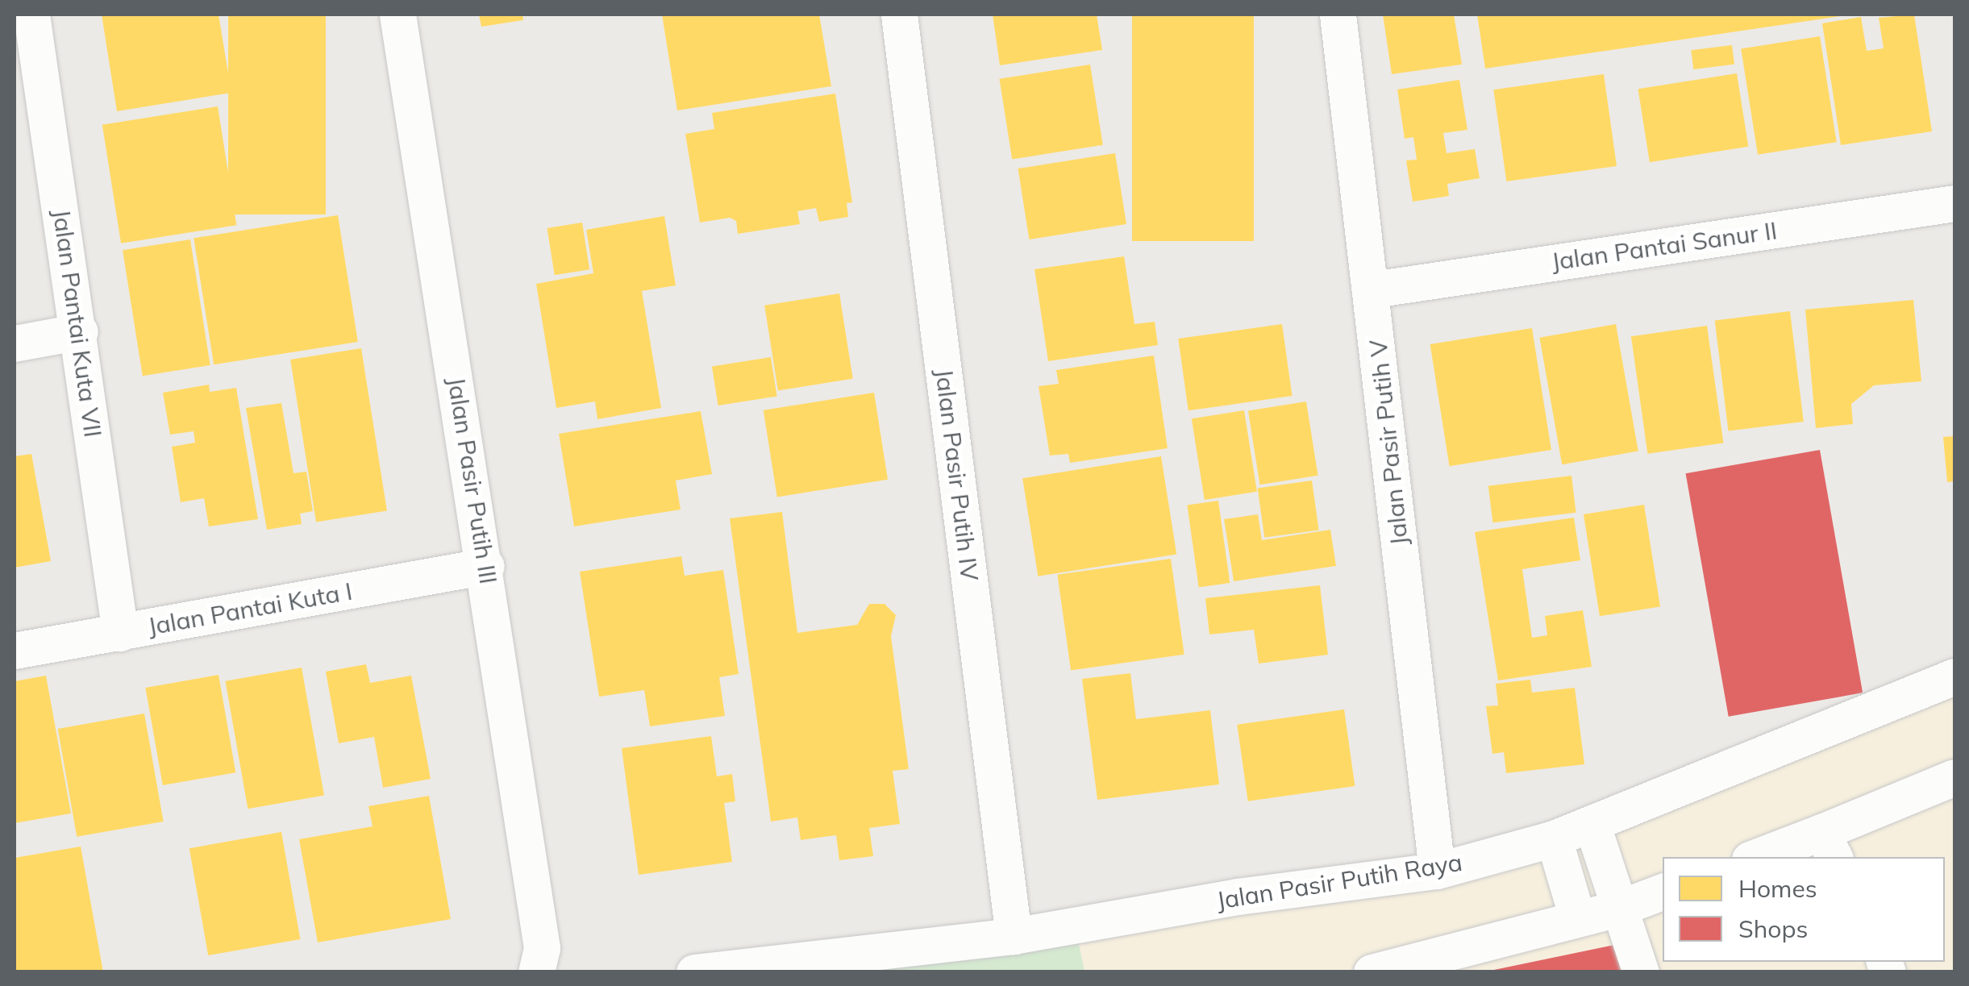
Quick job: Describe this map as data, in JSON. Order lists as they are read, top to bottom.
{
  "streets": {
    "street": [
      "Jalan Pantai Sanur II",
      "Jalan Pantai Kuta VII",
      "Jalan Pasir Putih V",
      "Jalan Pasir Putih IV",
      "Jalan Pasir Putih III",
      "Jalan Pantai Kuta I",
      "Jalan Pasir Putih Raya"
    ]
  },
  "crossings": [
    ["Jalan Pantai Sanur II", "Jalan Pasir Putih V"],
    ["Jalan Pantai Kuta VII", "Jalan Pantai Kuta I"],
    ["Jalan Pasir Putih V", "Jalan Pasir Putih Raya"],
    ["Jalan Pasir Putih IV", "Jalan Pasir Putih Raya"],
    ["Jalan Pasir Putih III", "Jalan Pantai Kuta I"]
  ],
  "legend": ["Homes", "Shops"]
}
